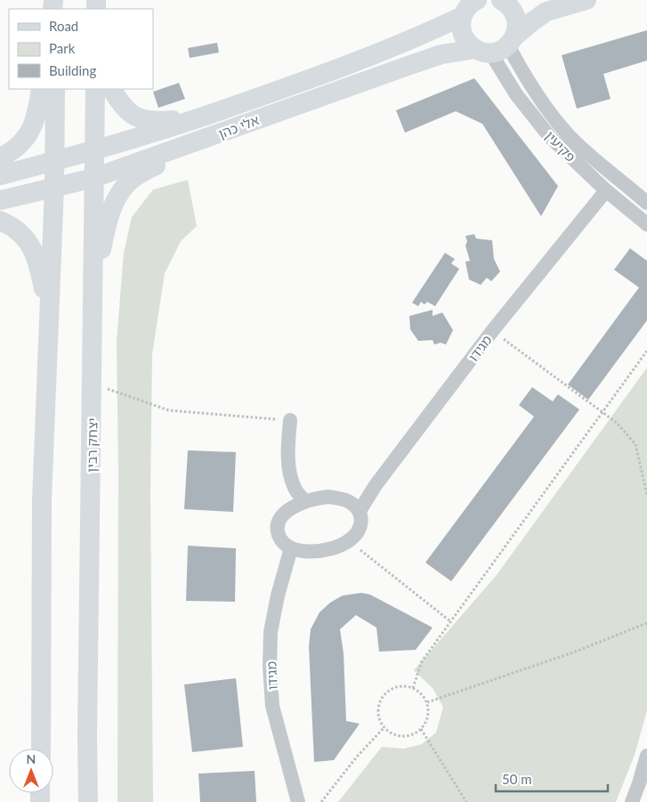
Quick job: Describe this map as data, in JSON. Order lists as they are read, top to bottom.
{
  "streets": {
    "main road": ["אלי כהן", "יצחק רבין"],
    "street": ["פקיעין", "מגידו"]
  },
  "crossings": [
    ["אלי כהן", "פקיעין"],
    ["אלי כהן", "יצחק רבין"],
    ["פקיעין", "מגידו"]
  ],
  "legend": ["Road", "Park", "Building"],
  "scale_bar": "50 m",
  "north": "top"
}
